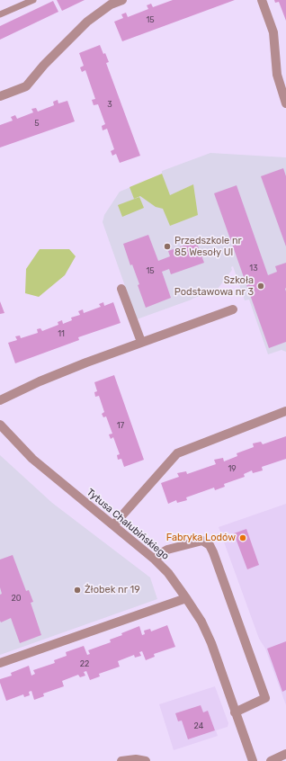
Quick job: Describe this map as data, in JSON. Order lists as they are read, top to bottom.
{
  "streets": {
    "street": ["Tytusa Chałubińskiego"]
  },
  "places": [
    "Przedszkole nr 85 Wesoły Ul",
    "Szkoła Podstawowa nr 3",
    "Fabryka Lodów",
    "Żłobek nr 19"
  ],
  "house_numbers": [
    "15",
    "3",
    "5",
    "13",
    "15",
    "11",
    "17",
    "19",
    "20",
    "22",
    "24"
  ]
}
